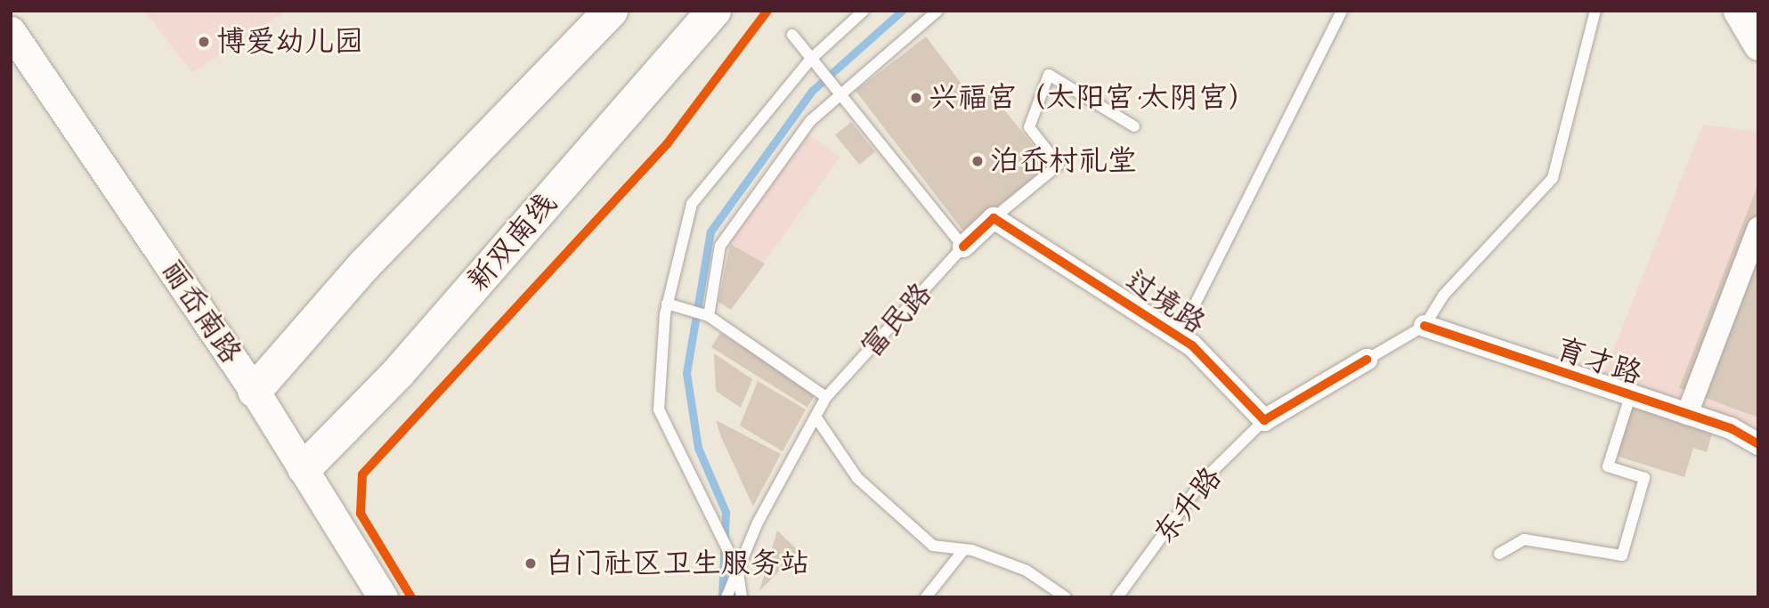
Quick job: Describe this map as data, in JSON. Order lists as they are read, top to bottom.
{
  "streets": {
    "main road": ["新双南线", "丽岙南路"],
    "street": ["过境路", "育才路"],
    "lane": ["富民路", "东升路"]
  },
  "crossings": [
    ["新双南线", "丽岙南路"],
    ["过境路", "东升路"]
  ],
  "places": [
    "博爱幼儿园",
    "兴福宫（太阳宫·太阴宫）",
    "泊岙村礼堂",
    "白门社区卫生服务站"
  ]
}
